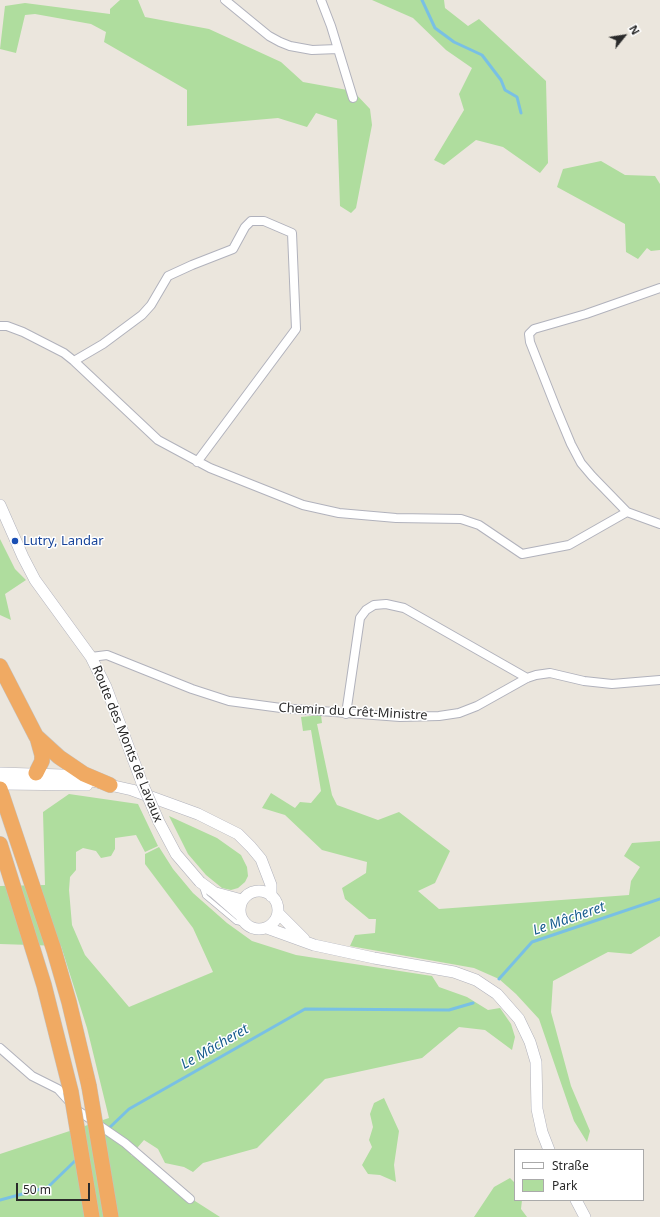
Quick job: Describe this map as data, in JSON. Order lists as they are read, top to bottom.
{
  "streets": {
    "street": ["Chemin du Crêt-Ministre", "Route des Monts de Lavaux"]
  },
  "crossings": [
    ["Chemin du Crêt-Ministre", "Route des Monts de Lavaux"]
  ],
  "water": ["Le Mâcheret"],
  "places": ["Lutry, Landar"],
  "legend": ["Straße", "Park"],
  "scale_bar": "50 m",
  "north": "top right"
}
